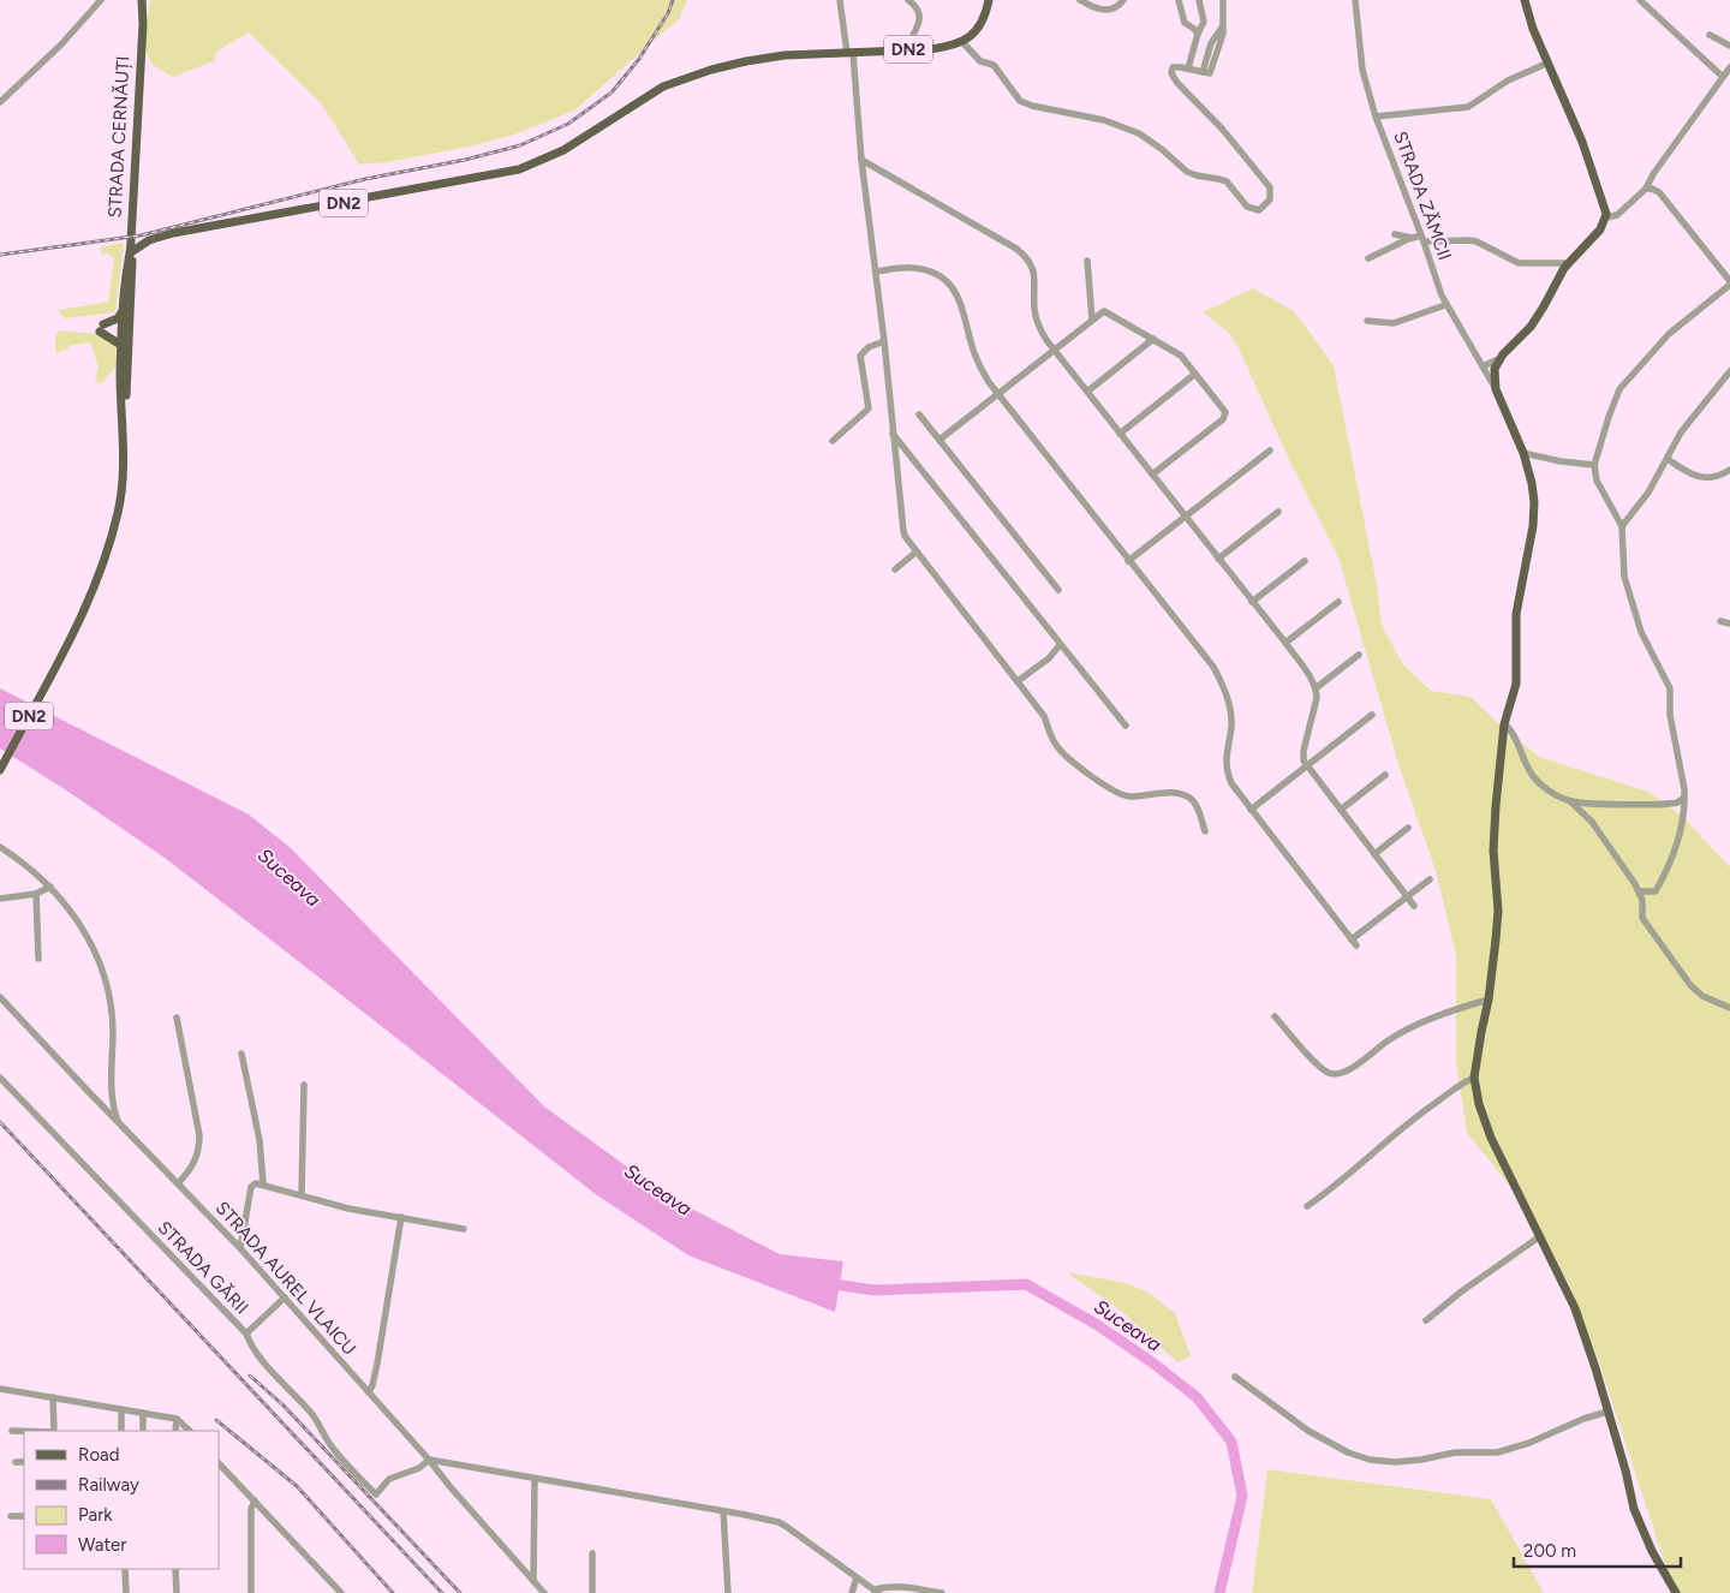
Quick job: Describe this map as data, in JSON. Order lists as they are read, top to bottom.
{
  "streets": {
    "main road": ["DN2", "STRADA CERNĂUȚI", "STRADA ZĂMCII"],
    "street": ["STRADA GĂRII", "STRADA AUREL VLAICU"]
  },
  "crossings": [
    ["DN2", "STRADA CERNĂUȚI"],
    ["STRADA GĂRII", "STRADA AUREL VLAICU"]
  ],
  "water": ["Suceava"],
  "legend": [
    "Road",
    "Railway",
    "Park",
    "Water"
  ],
  "scale_bar": "200 m"
}
